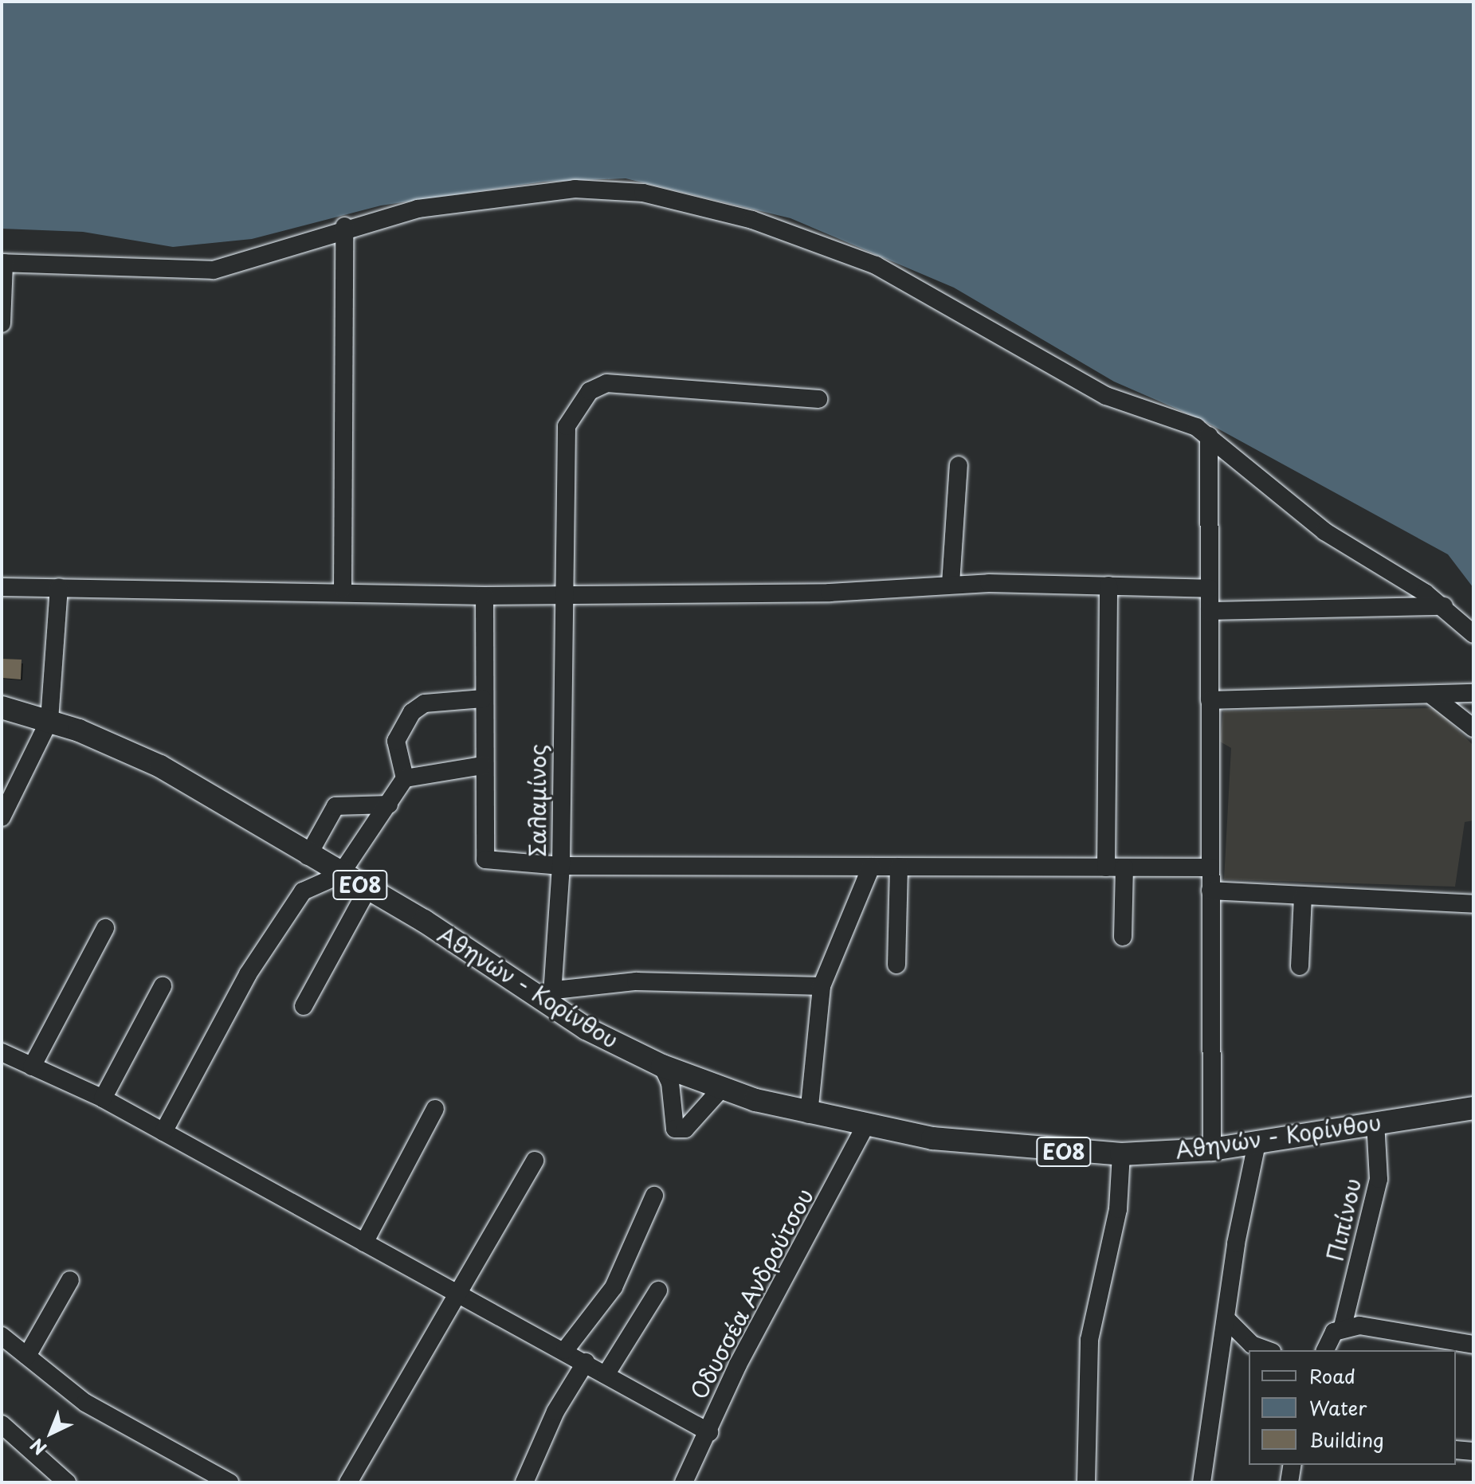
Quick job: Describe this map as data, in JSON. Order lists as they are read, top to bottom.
{
  "streets": {
    "main road": ["ΕΟ8", "Αθηνών - Κορίνθου"],
    "street": ["Σαλαμίνος", "Πιπίνου", "Οδυσσέα Ανδρούτσου"]
  },
  "crossings": [
    ["Σαλαμίνος", "Αθηνών - Κορίνθου"],
    ["Αθηνών - Κορίνθου", "Πιπίνου"],
    ["Αθηνών - Κορίνθου", "Οδυσσέα Ανδρούτσου"]
  ],
  "legend": ["Road", "Water", "Building"],
  "north": "bottom left"
}
